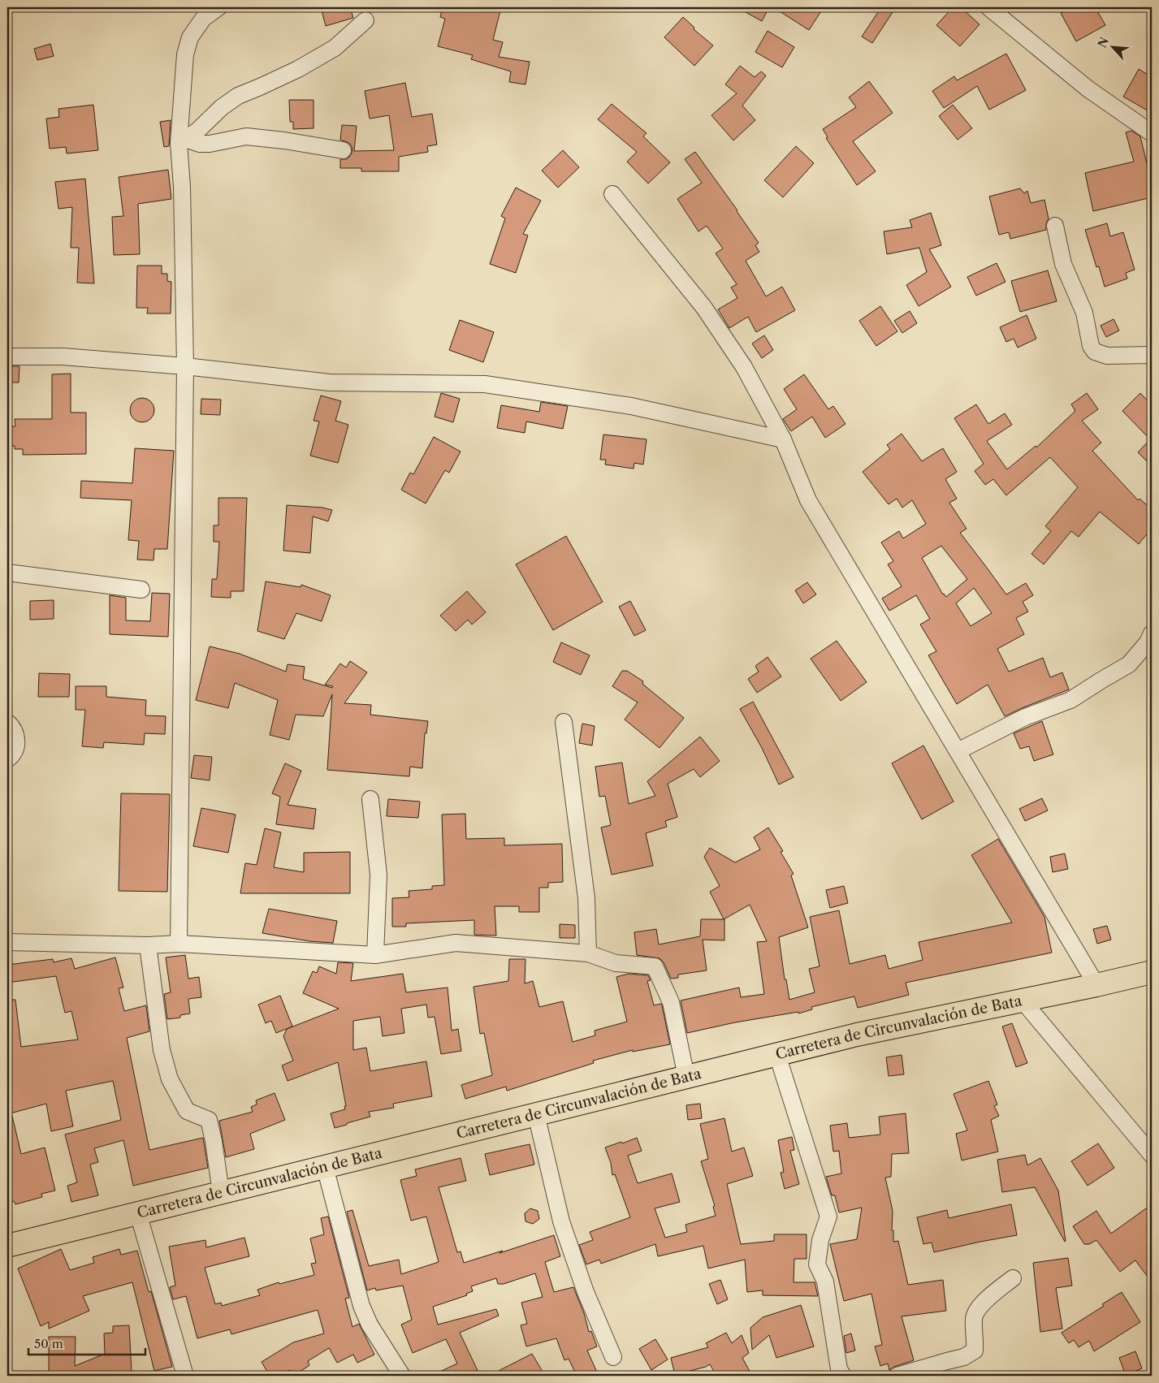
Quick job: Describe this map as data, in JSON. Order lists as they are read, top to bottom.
{
  "streets": {
    "main road": ["Carretera de Circunvalación de Bata"]
  },
  "scale_bar": "50 m",
  "north": "top left"
}
